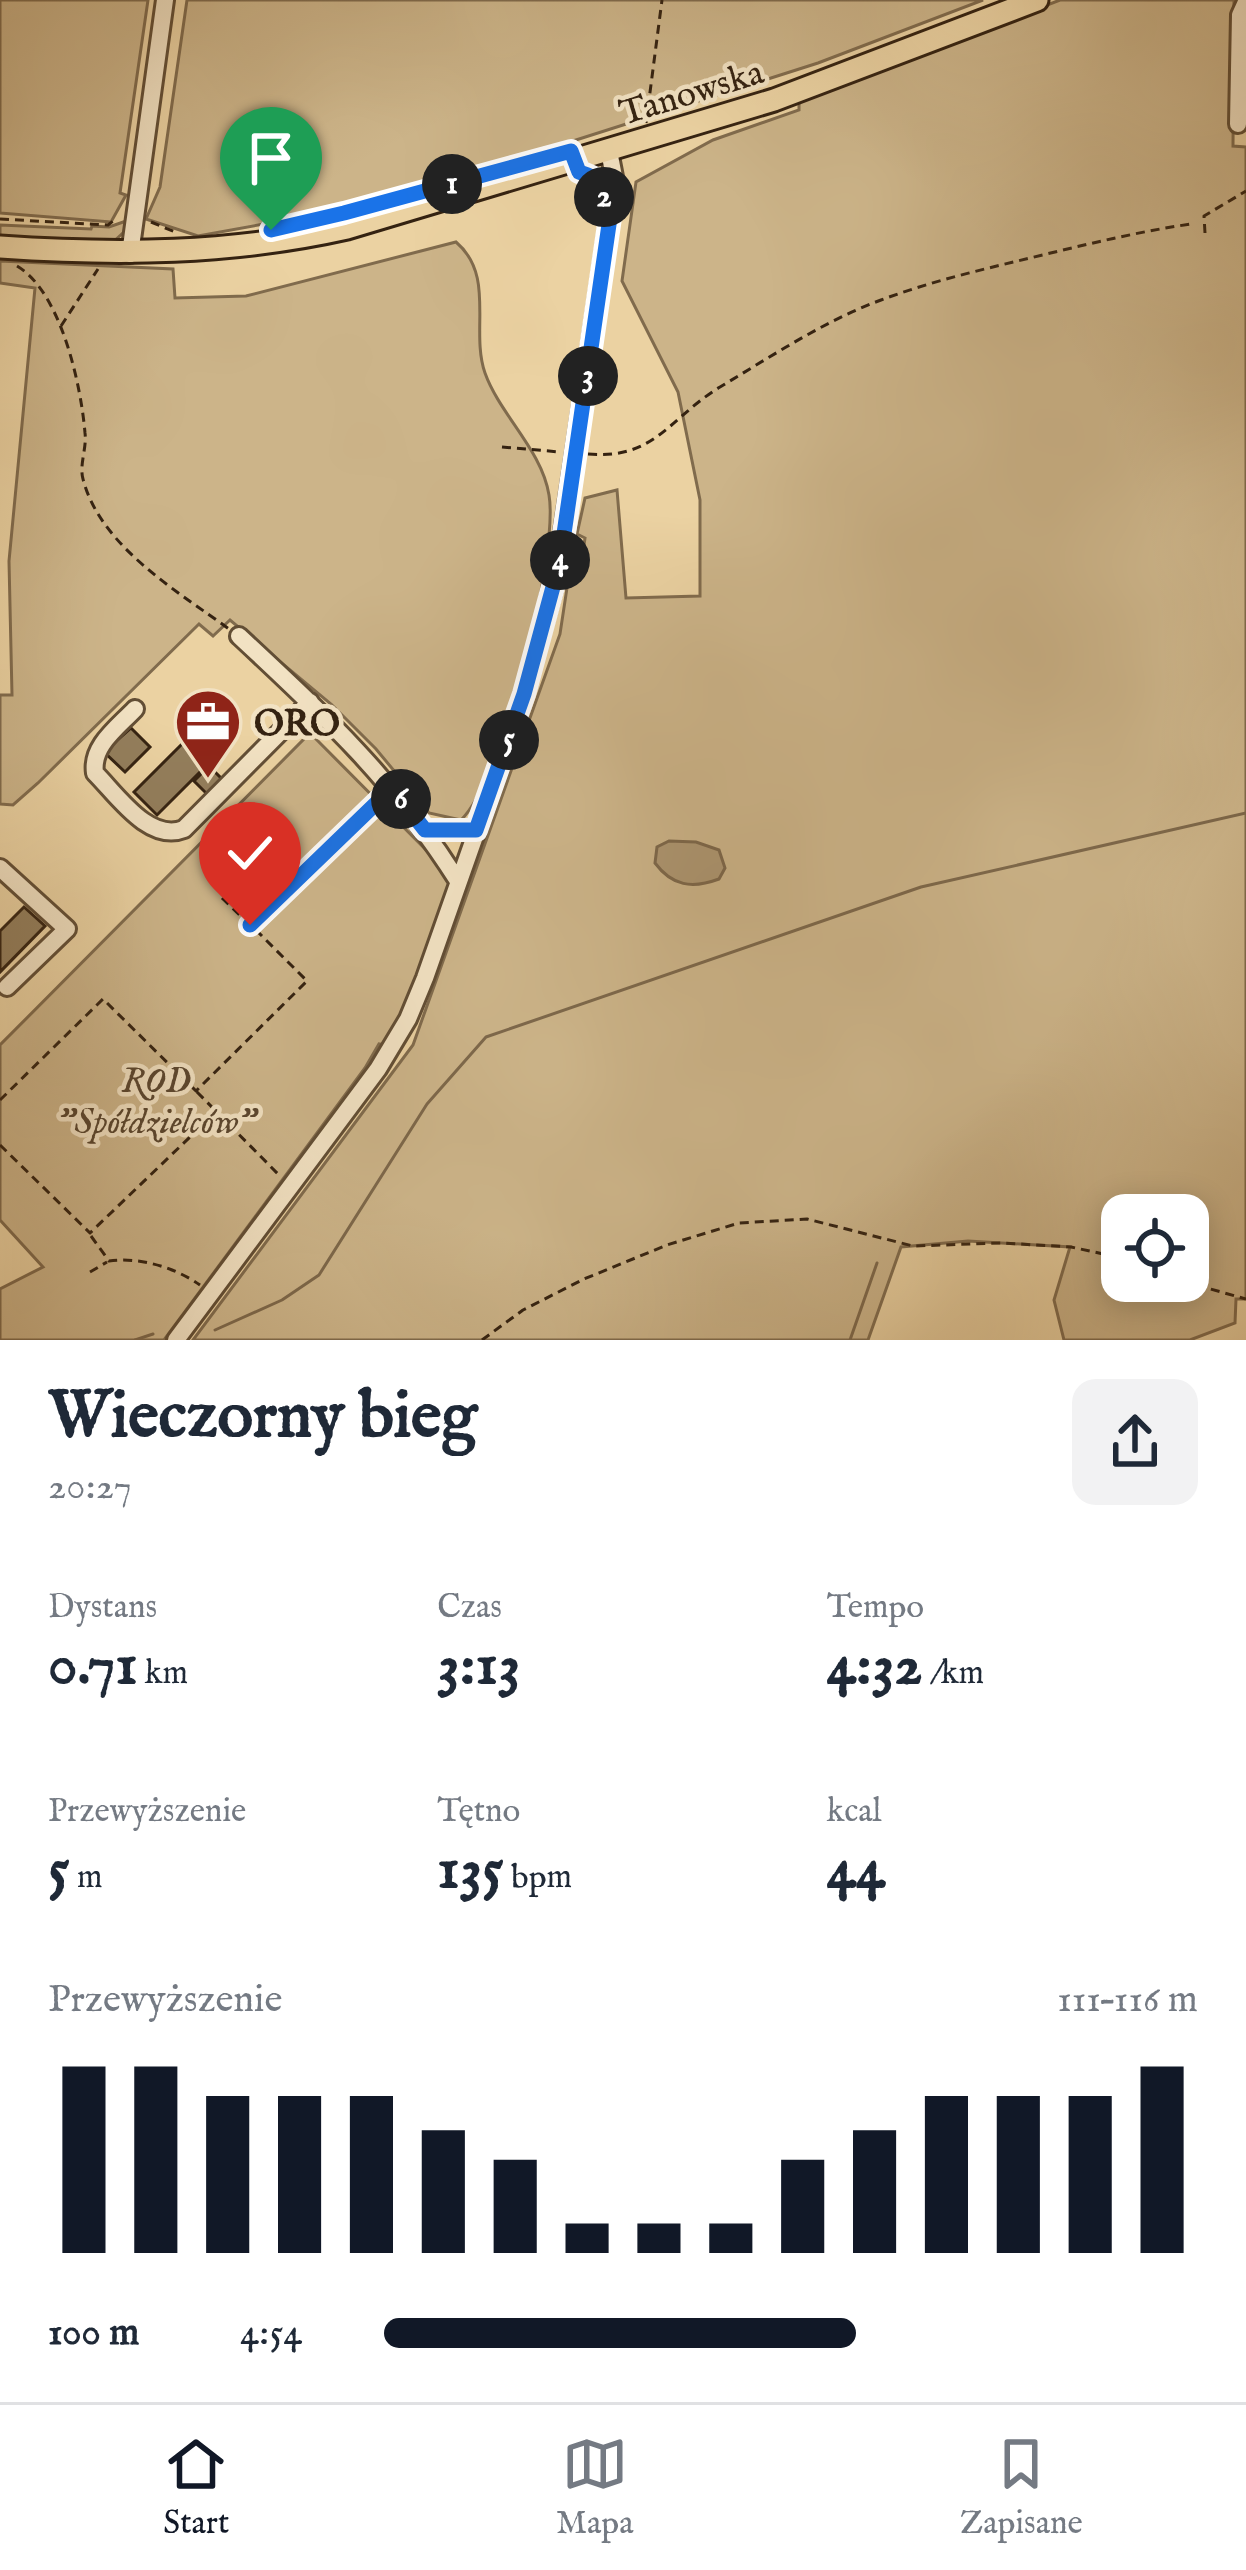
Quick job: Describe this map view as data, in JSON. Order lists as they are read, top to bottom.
{
  "streets": {
    "main road": ["Tanowska"]
  },
  "parks": ["ROD \"Spółdzielców\""],
  "places": {
    "office": ["ORO"]
  },
  "page": {
    "pins": [
      "1",
      "2",
      "3",
      "4",
      "5",
      "6"
    ],
    "heading": ["Wieczorny bieg", "20:27"],
    "stats": [
      ["Dystans", "0.71 km"],
      ["Czas", "3:13"],
      ["Tempo", "4:32 /km"],
      ["Przewyższenie", "5 m"],
      ["Tętno", "135 bpm"],
      ["kcal", "44"]
    ],
    "chart": ["Przewyższenie", "111–116 m"],
    "list": [
      {
        "name": "100 m",
        "note": "4:54"
      }
    ],
    "tabs": ["Start", "Mapa", "Zapisane"]
  }
}
